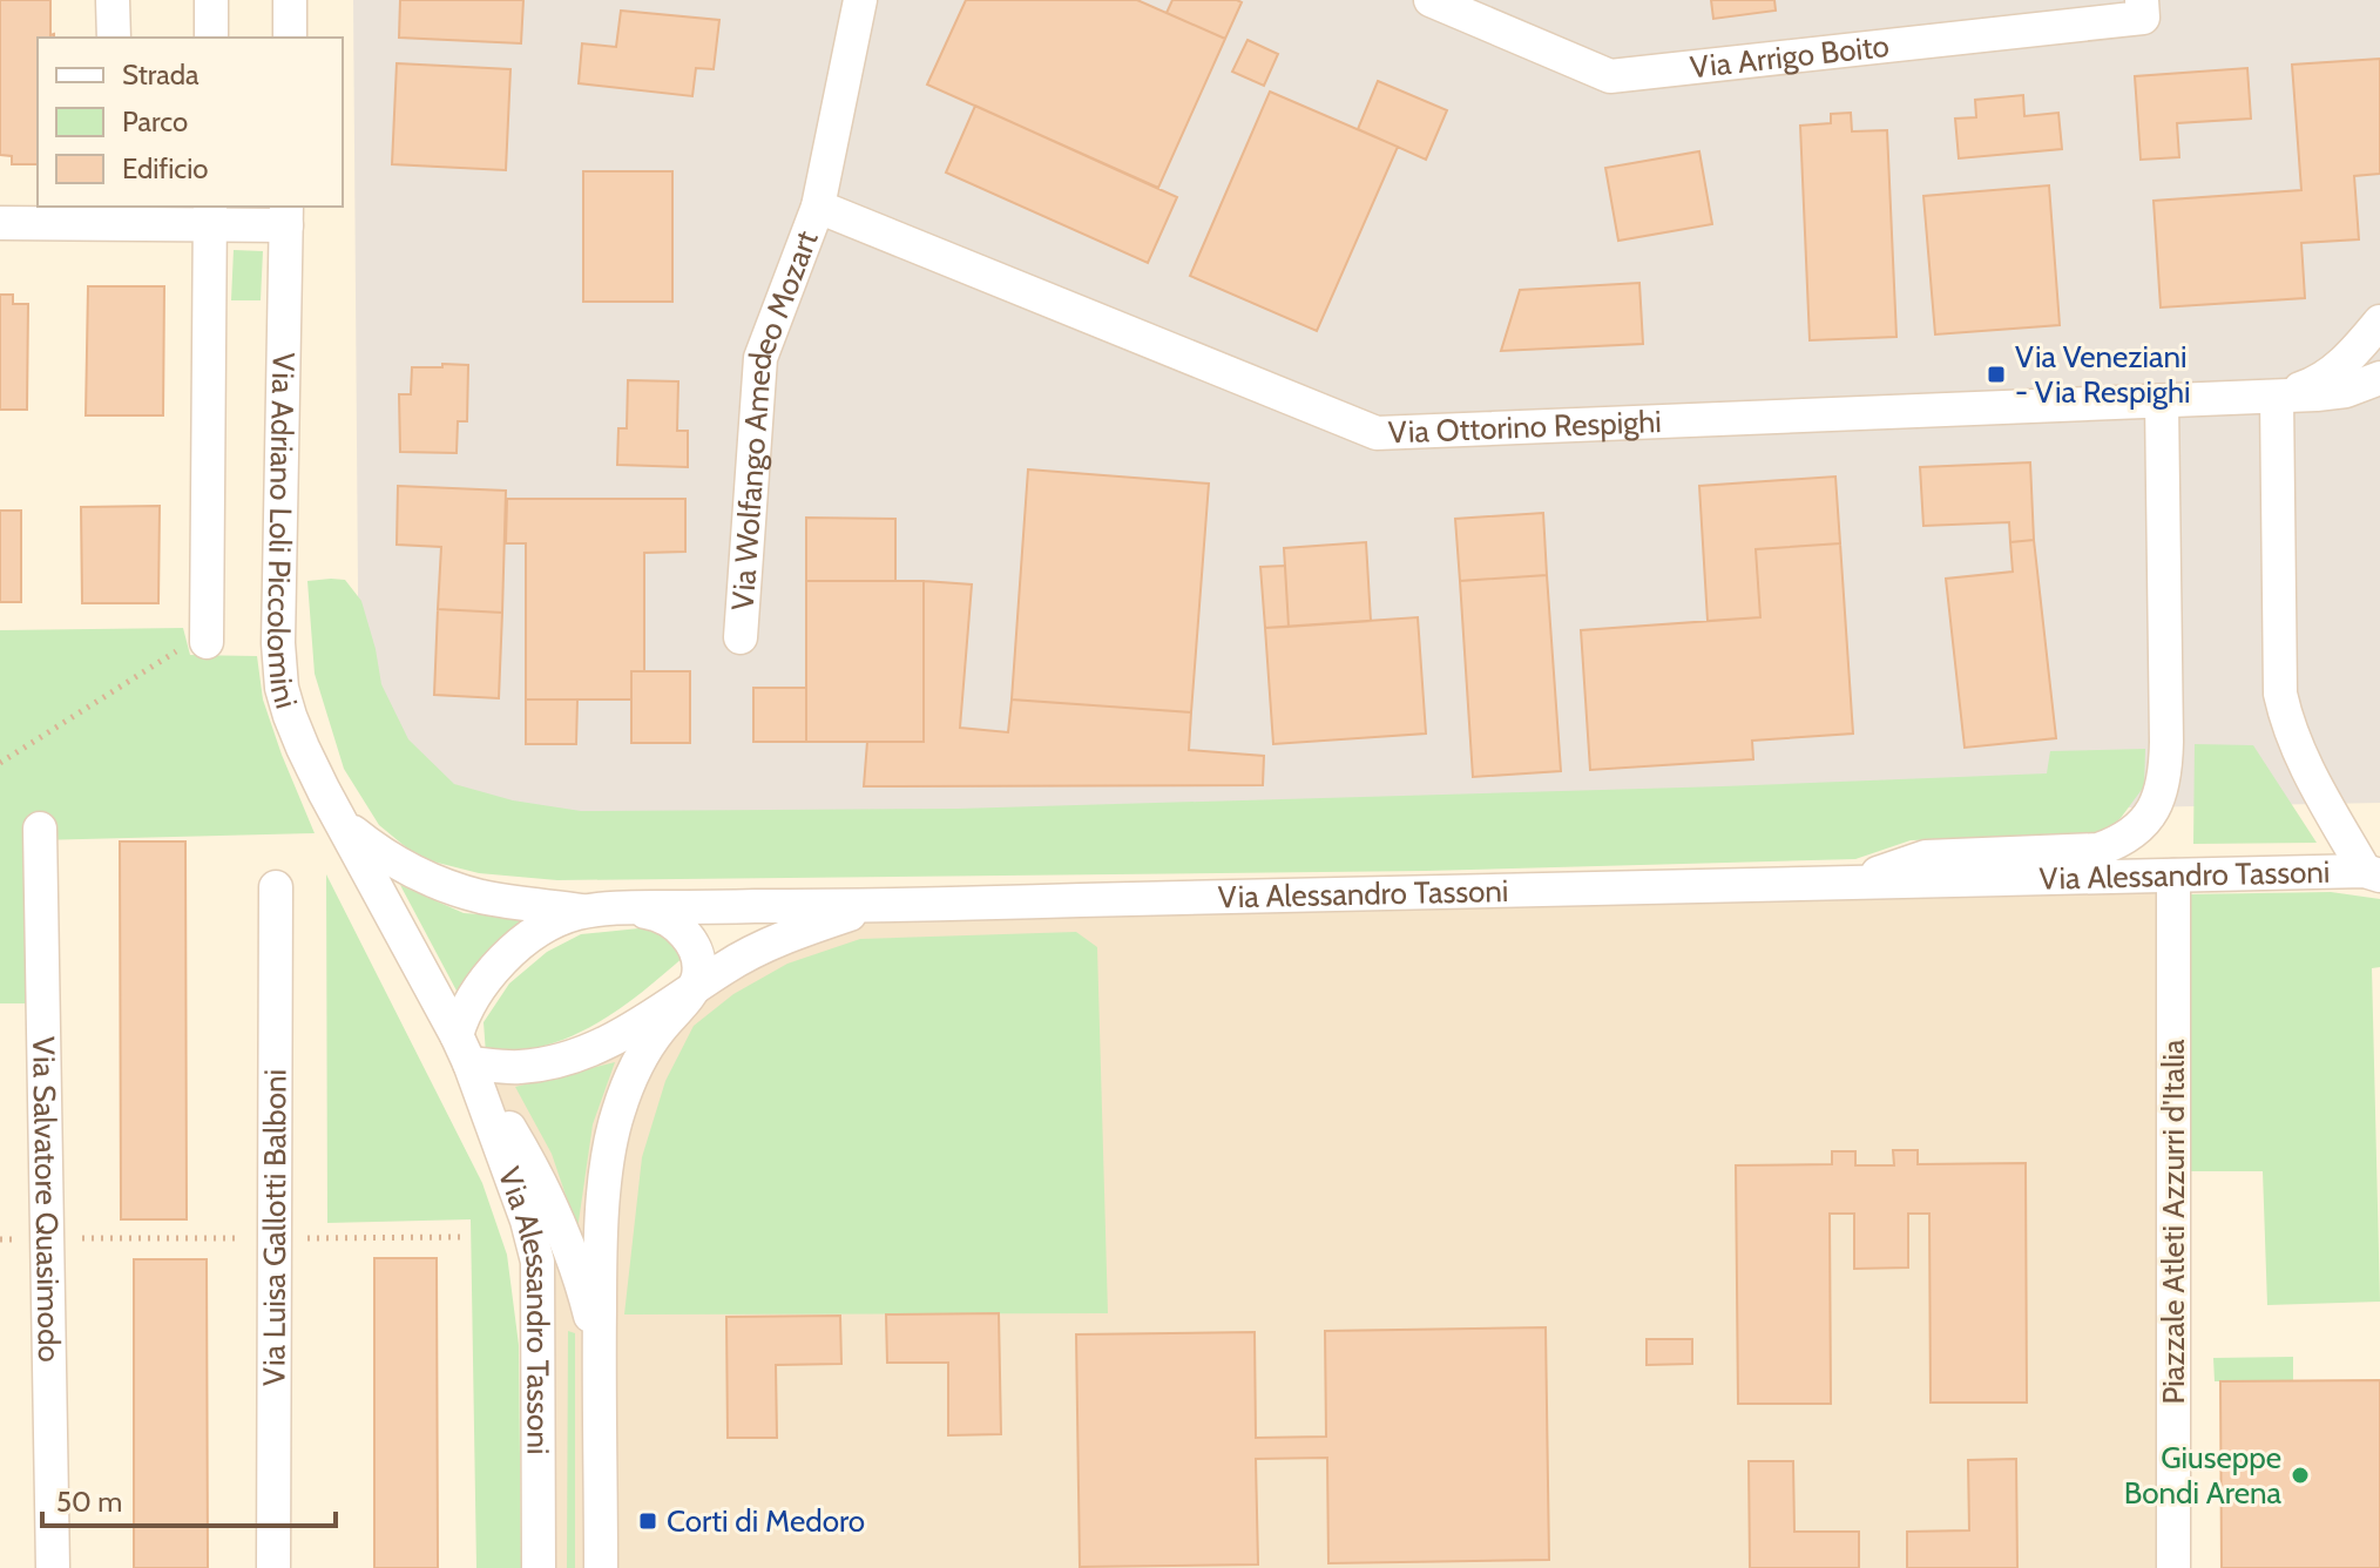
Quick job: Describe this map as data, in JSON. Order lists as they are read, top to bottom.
{
  "streets": {
    "street": [
      "Via Arrigo Boito",
      "Via Wolfango Amedeo Mozart",
      "Via Ottorino Respighi",
      "Via Adriano Loli Piccolomini",
      "Via Alessandro Tassoni",
      "Via Salvatore Quasimodo",
      "Piazzale Atleti Azzurri d'Italia",
      "Via Luisa Gallotti Balboni"
    ]
  },
  "crossings": [
    ["Via Wolfango Amedeo Mozart", "Via Ottorino Respighi"],
    ["Via Ottorino Respighi", "Via Alessandro Tassoni"],
    ["Via Adriano Loli Piccolomini", "Via Alessandro Tassoni"],
    ["Via Alessandro Tassoni", "Piazzale Atleti Azzurri d'Italia"]
  ],
  "places": {
    "transit": ["Via Veneziani - Via Respighi", "Corti di Medoro"],
    "other": ["Giuseppe Bondi Arena"]
  },
  "legend": ["Strada", "Parco", "Edificio"],
  "scale_bar": "50 m"
}
